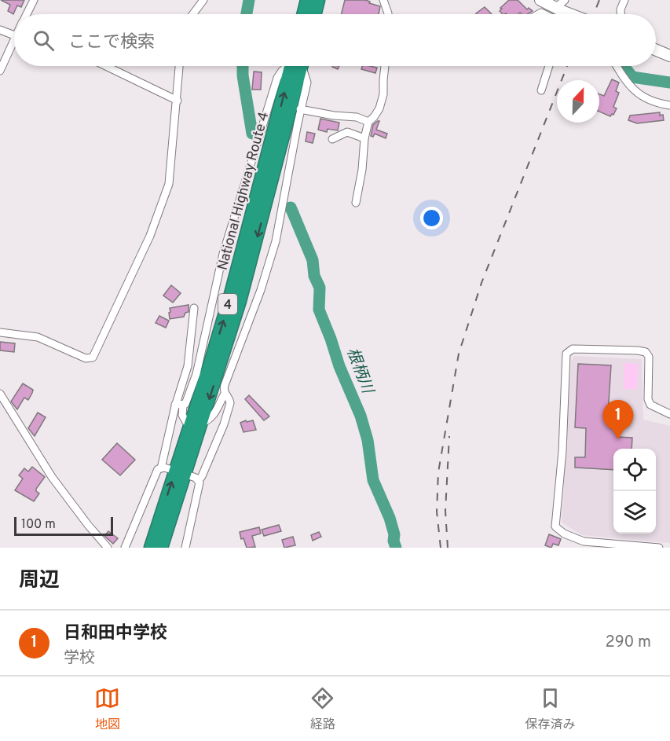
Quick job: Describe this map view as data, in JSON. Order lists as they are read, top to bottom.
{
  "streets": {
    "highway": ["National Highway Route 4", "4"]
  },
  "water": ["根柄川"],
  "scale_bar": "100 m",
  "north": "top",
  "page": {
    "search": "ここで検索",
    "pins": "1",
    "scale": "100 m",
    "heading": "周辺",
    "list": [
      {
        "mark": "1",
        "name": "日和田中学校",
        "note": "学校",
        "value": "290 m"
      }
    ],
    "nav": ["地図", "経路", "保存済み"]
  }
}
